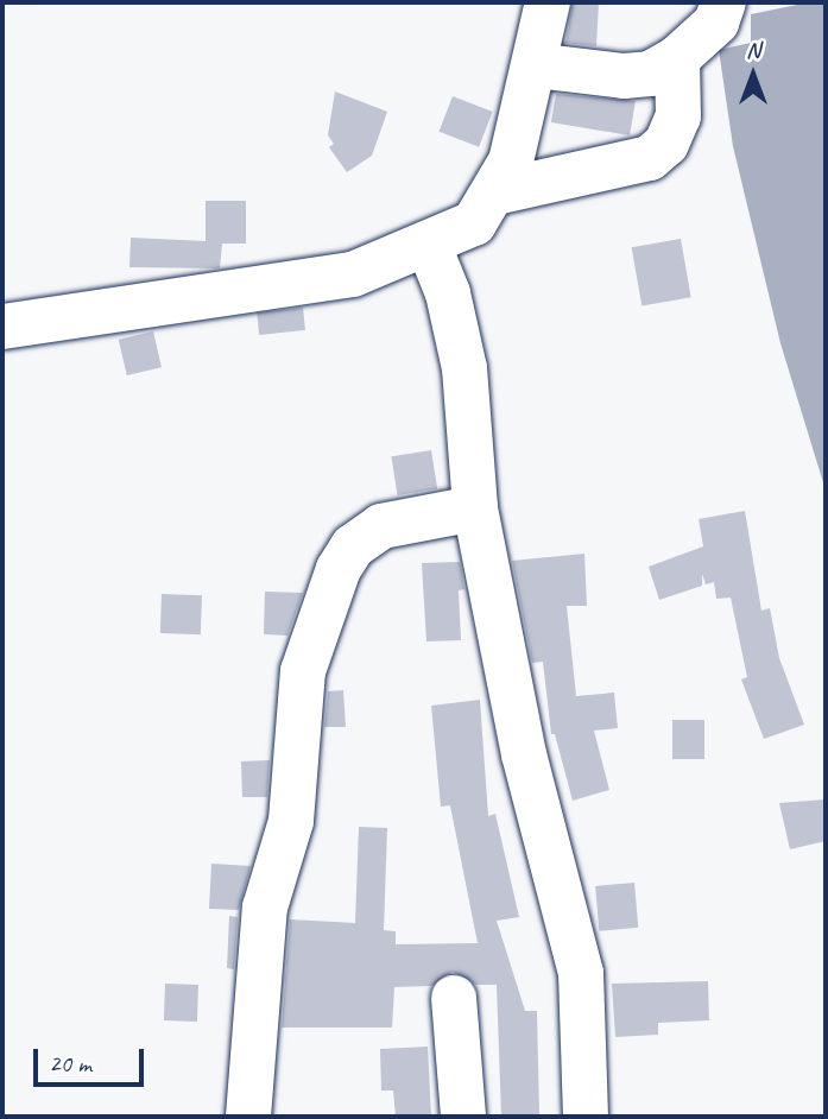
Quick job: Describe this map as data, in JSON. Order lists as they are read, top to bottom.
{
  "scale_bar": "20 m",
  "north": "top"
}
